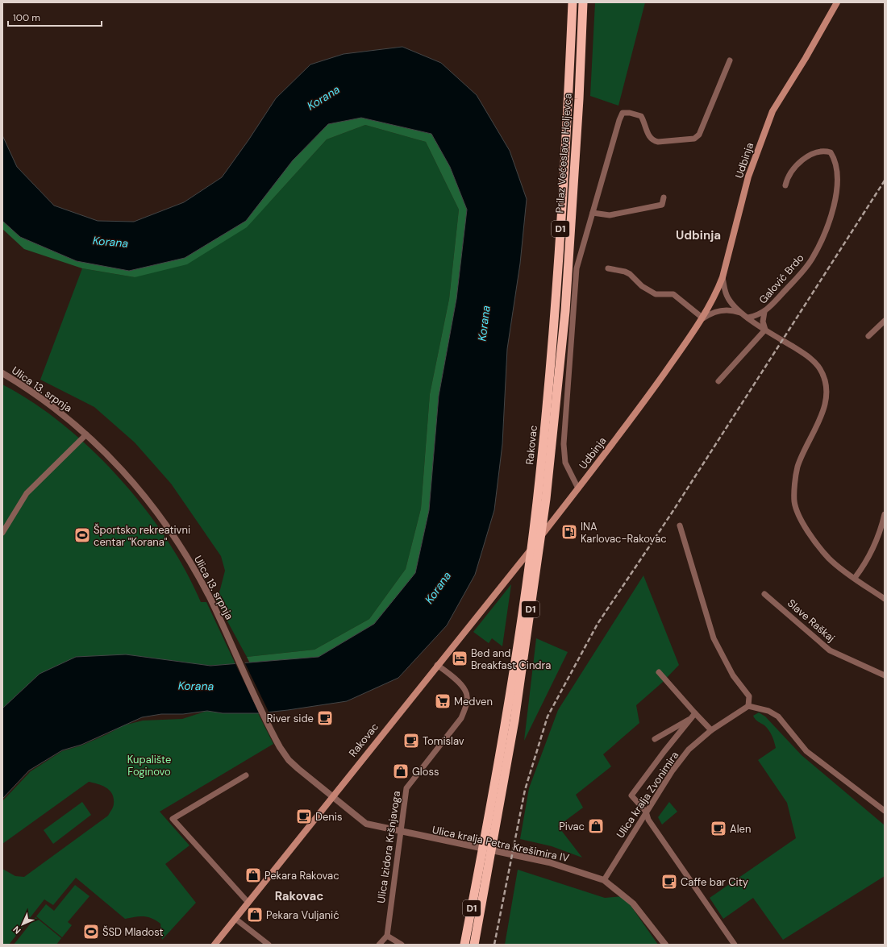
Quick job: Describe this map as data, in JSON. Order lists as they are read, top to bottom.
{
  "streets": {
    "highway": ["Prilaz Većeslava Holjevca", "D1", "Rakovac"],
    "main road": ["Udbinja"],
    "street": [
      "Galović Brdo",
      "Ulica 13. srpnja",
      "Slave Raškaj",
      "Ulica kralja Zvonimira",
      "Ulica kralja Petra Krešimira IV",
      "Ulica Izidora Kršnjavoga"
    ]
  },
  "crossings": [
    ["Prilaz Većeslava Holjevca", "Rakovac"],
    ["Udbinja", "Galović Brdo"],
    ["Udbinja", "Rakovac"],
    ["Ulica 13. srpnja", "Rakovac"],
    ["Ulica 13. srpnja", "Ulica kralja Petra Krešimira IV"],
    ["Rakovac", "Ulica kralja Petra Krešimira IV"],
    ["Rakovac", "Ulica Izidora Kršnjavoga"],
    ["Ulica kralja Zvonimira", "Ulica kralja Petra Krešimira IV"],
    ["Ulica kralja Petra Krešimira IV", "Ulica Izidora Kršnjavoga"]
  ],
  "districts": ["Udbinja", "Rakovac"],
  "water": ["Korana"],
  "parks": ["Kupalište Foginovo"],
  "places": {
    "fuel station": ["INA Karlovac-Rakovac"],
    "sports": ["Športsko rekreativni centar \"Korana\"", "ŠSD Mladost"],
    "hotel": ["Bed and Breakfast Cindra"],
    "supermarket": ["Medven"],
    "cafe": [
      "River side",
      "Tomislav",
      "Denis",
      "Alen",
      "Caffe bar City"
    ],
    "shop": [
      "Gloss",
      "Pivac",
      "Pekara Rakovac",
      "Pekara Vuljanić"
    ]
  },
  "scale_bar": "100 m",
  "north": "bottom left"
}
